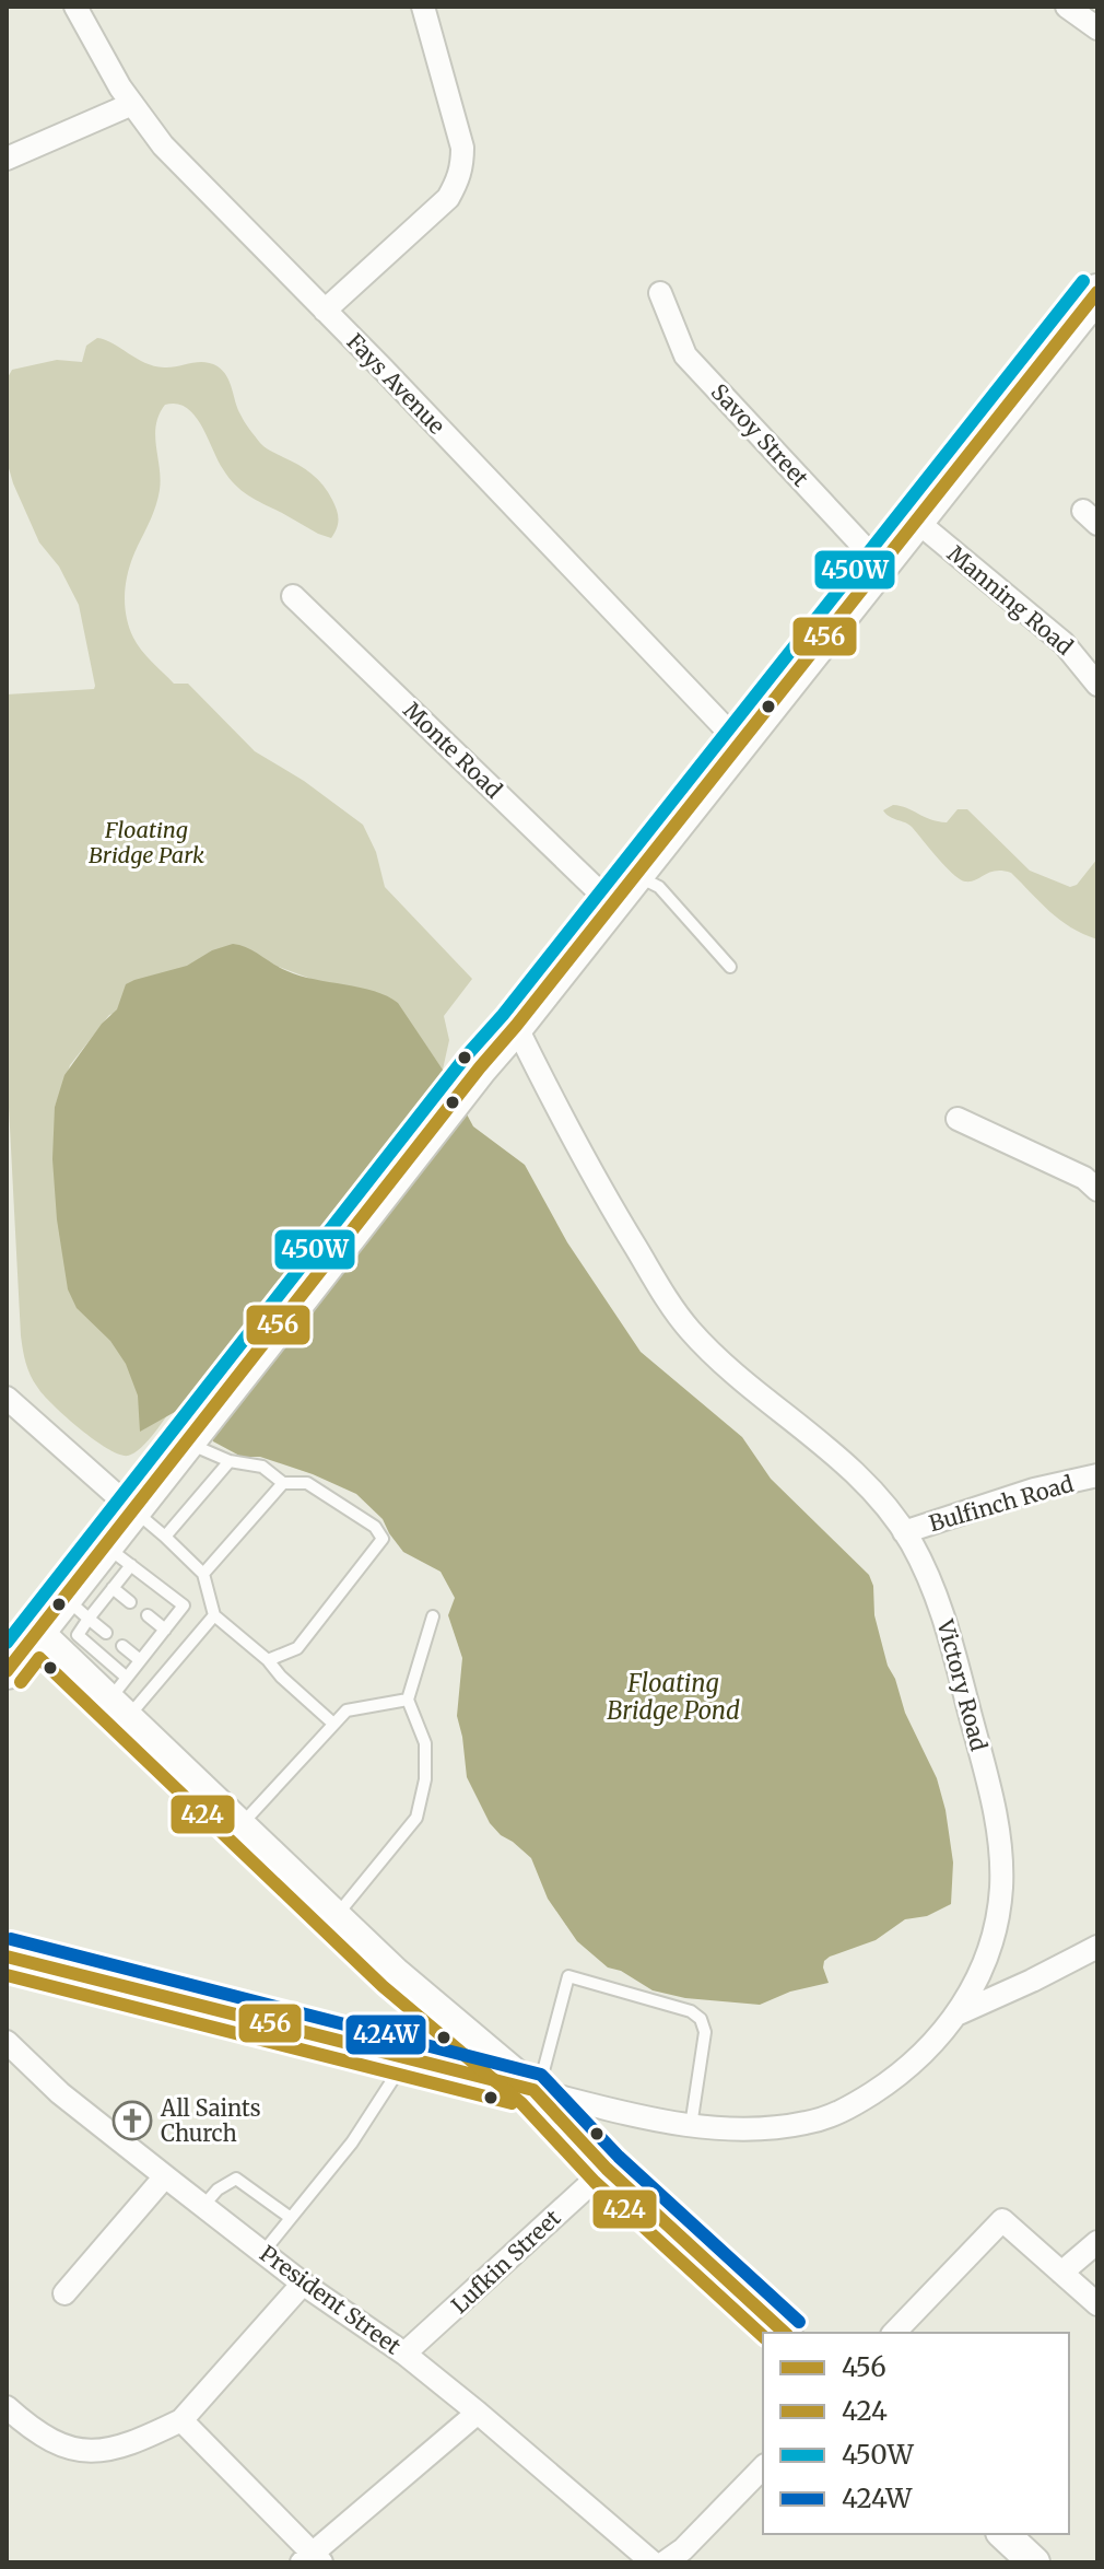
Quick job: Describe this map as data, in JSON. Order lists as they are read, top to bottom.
{
  "streets": {
    "street": [
      "Fays Avenue",
      "Savoy Street",
      "Manning Road",
      "Monte Road",
      "Bulfinch Road",
      "Victory Road",
      "Lufkin Street",
      "President Street"
    ]
  },
  "crossings": [
    ["Bulfinch Road", "Victory Road"],
    ["Lufkin Street", "President Street"]
  ],
  "water": ["Floating Bridge Pond"],
  "parks": ["Floating Bridge Park"],
  "places": {
    "church": ["All Saints Church"]
  },
  "lines": [
    "transit line 450W",
    "transit line 456",
    "transit line 424",
    "transit line 424W"
  ],
  "legend": [
    "456",
    "424",
    "450W",
    "424W"
  ]
}
